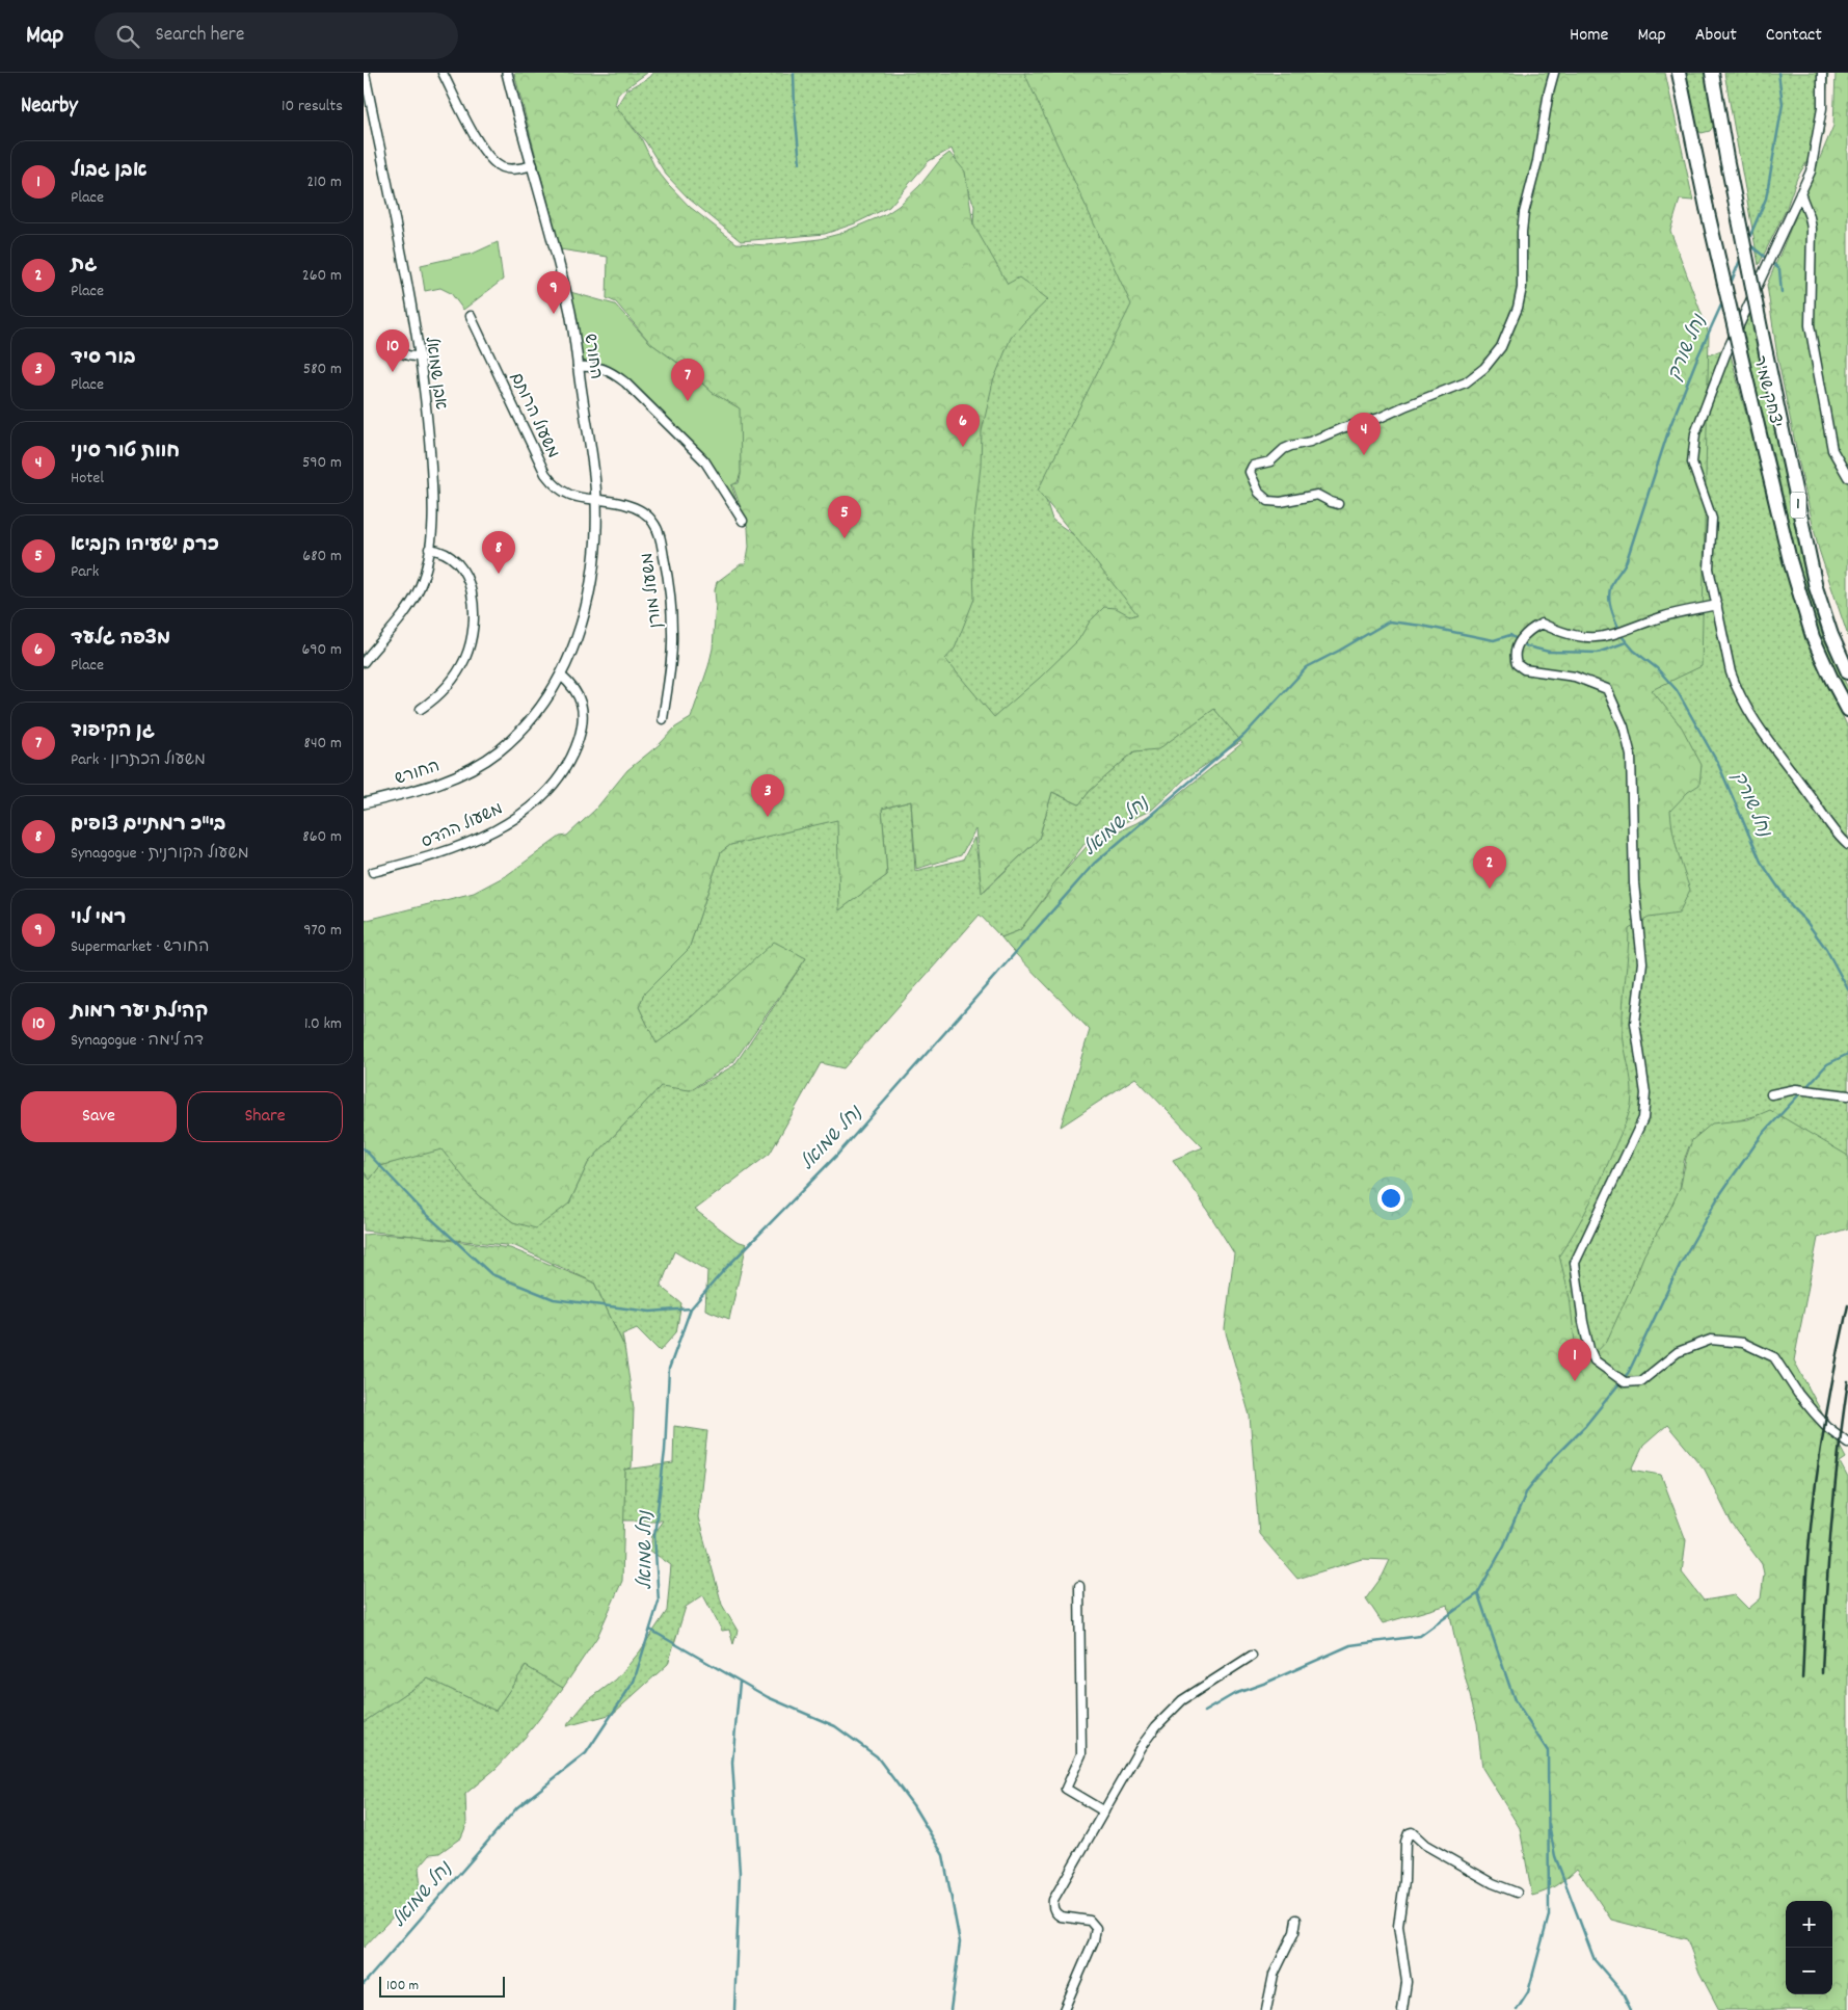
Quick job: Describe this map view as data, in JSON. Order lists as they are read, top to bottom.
{
  "streets": {
    "highway": ["יצחק שמיר", "1"],
    "street": [
      "החורש",
      "אבן שמואל",
      "משעול הרותם",
      "משעול מורן",
      "משעול ההדס"
    ]
  },
  "crossings": [
    ["החורש", "משעול הרותם"],
    ["החורש", "משעול מורן"],
    ["החורש", "משעול ההדס"],
    ["משעול הרותם", "משעול מורן"]
  ],
  "water": ["נחל שורק", "נחל שמואל"],
  "scale_bar": "100 m",
  "page": {
    "header": "Map",
    "search": "Search here",
    "nav": [
      "Home",
      "Map",
      "About",
      "Contact"
    ],
    "heading": ["Nearby", "10 results"],
    "list": [
      {
        "mark": "1",
        "name": "אבן גבול",
        "note": "Place",
        "value": "210 m"
      },
      {
        "mark": "2",
        "name": "גת",
        "note": "Place",
        "value": "260 m"
      },
      {
        "mark": "3",
        "name": "בור סיד",
        "note": "Place",
        "value": "580 m"
      },
      {
        "mark": "4",
        "name": "חוות טור סיני",
        "note": "Hotel",
        "value": "590 m"
      },
      {
        "mark": "5",
        "name": "כרם ישעיהו הנביא",
        "note": "Park",
        "value": "680 m"
      },
      {
        "mark": "6",
        "name": "מצפה גלעד",
        "note": "Place",
        "value": "690 m"
      },
      {
        "mark": "7",
        "name": "גן הקיפוד",
        "note": "Park · משעול הכתרון",
        "value": "840 m"
      },
      {
        "mark": "8",
        "name": "בי\"כ רמתיים צופים",
        "note": "Synagogue · משעול הקורנית",
        "value": "860 m"
      },
      {
        "mark": "9",
        "name": "רמי לוי",
        "note": "Supermarket · החורש",
        "value": "970 m"
      },
      {
        "mark": "10",
        "name": "קהילת יער רמות",
        "note": "Synagogue · דה לימה",
        "value": "1.0 km"
      }
    ],
    "pins": [
      "9",
      "10",
      "7",
      "6",
      "4",
      "5",
      "8",
      "3",
      "2",
      "1"
    ],
    "buttons": ["Save", "Share"],
    "map_buttons": ["+", "−"],
    "scale": "100 m"
  }
}
